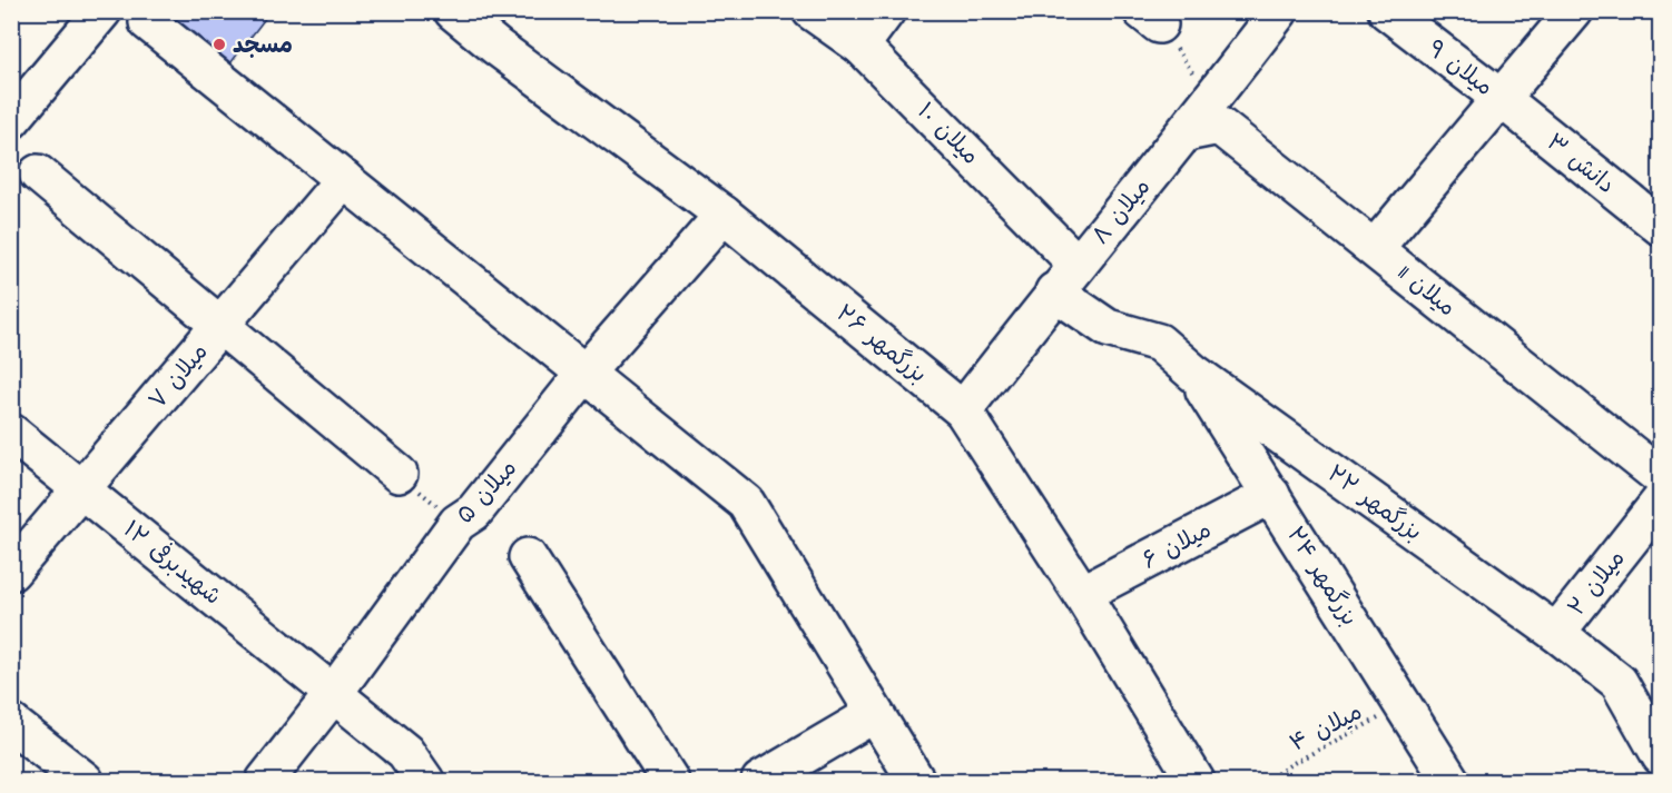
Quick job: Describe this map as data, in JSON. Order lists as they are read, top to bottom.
{
  "streets": {
    "street": [
      "میلان ۹",
      "میلان ۱۰",
      "دانش ۳",
      "میلان ۸",
      "میلان 11",
      "بزرگمهر ۲۶",
      "میلان ۷",
      "میلان ۵",
      "بزرگمهر ۲۲",
      "میلان ۶",
      "شهیدبرفی ۱۲",
      "بزرگمهر ۲۴",
      "میلان ۲"
    ],
    "path": ["میلان ۴"]
  },
  "crossings": [
    ["میلان ۹", "دانش ۳"],
    ["میلان ۱۰", "میلان ۸"],
    ["میلان ۸", "میلان 11"],
    ["میلان ۸", "بزرگمهر ۲۶"],
    ["میلان ۸", "بزرگمهر ۲۲"],
    ["بزرگمهر ۲۶", "میلان ۵"],
    ["بزرگمهر ۲۶", "میلان ۶"],
    ["میلان ۷", "شهیدبرفی ۱۲"],
    ["میلان ۵", "شهیدبرفی ۱۲"],
    ["بزرگمهر ۲۲", "بزرگمهر ۲۴"],
    ["بزرگمهر ۲۲", "میلان ۲"],
    ["میلان ۶", "بزرگمهر ۲۴"],
    ["بزرگمهر ۲۴", "میلان ۴"]
  ],
  "places": ["مسجد"]
}
